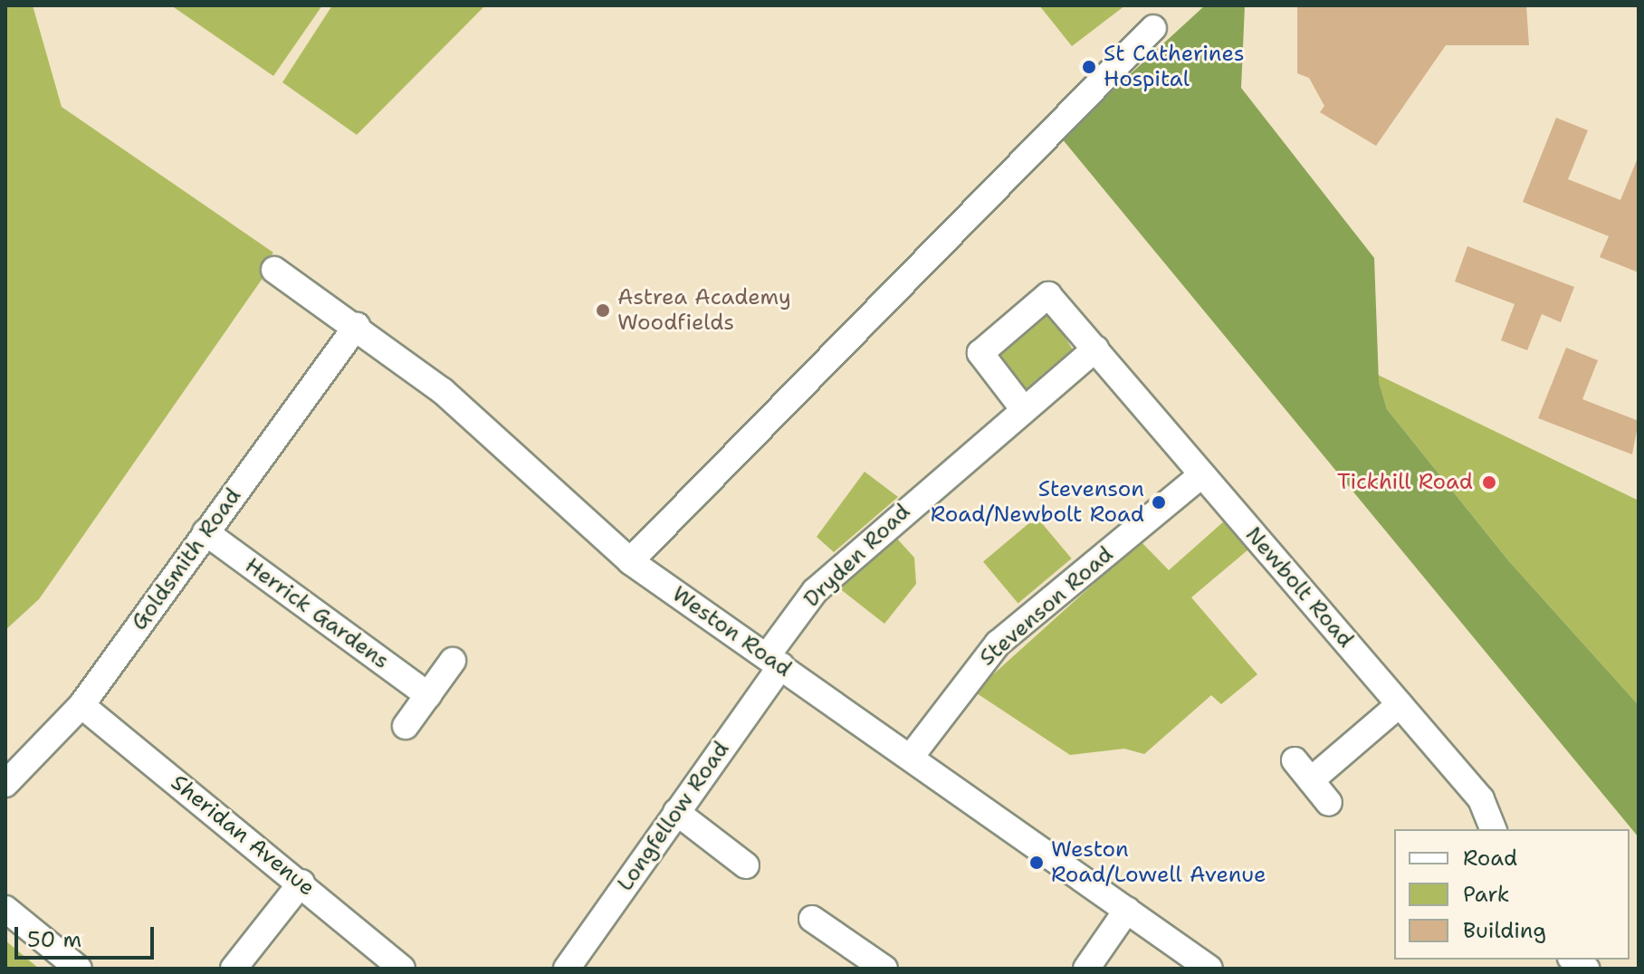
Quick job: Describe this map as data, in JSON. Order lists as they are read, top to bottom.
{
  "streets": {
    "street": [
      "Dryden Road",
      "Goldsmith Road",
      "Newbolt Road",
      "Stevenson Road",
      "Herrick Gardens",
      "Weston Road",
      "Longfellow Road",
      "Sheridan Avenue"
    ]
  },
  "crossings": [
    ["Dryden Road", "Newbolt Road"],
    ["Dryden Road", "Weston Road"],
    ["Dryden Road", "Longfellow Road"],
    ["Goldsmith Road", "Herrick Gardens"],
    ["Goldsmith Road", "Weston Road"],
    ["Goldsmith Road", "Sheridan Avenue"],
    ["Newbolt Road", "Stevenson Road"],
    ["Stevenson Road", "Weston Road"],
    ["Weston Road", "Longfellow Road"]
  ],
  "places": [
    "St Catherines Hospital",
    "Astrea Academy Woodfields",
    "Tickhill Road",
    "Stevenson Road/Newbolt Road",
    "Weston Road/Lowell Avenue"
  ],
  "legend": ["Road", "Park", "Building"],
  "scale_bar": "50 m"
}
